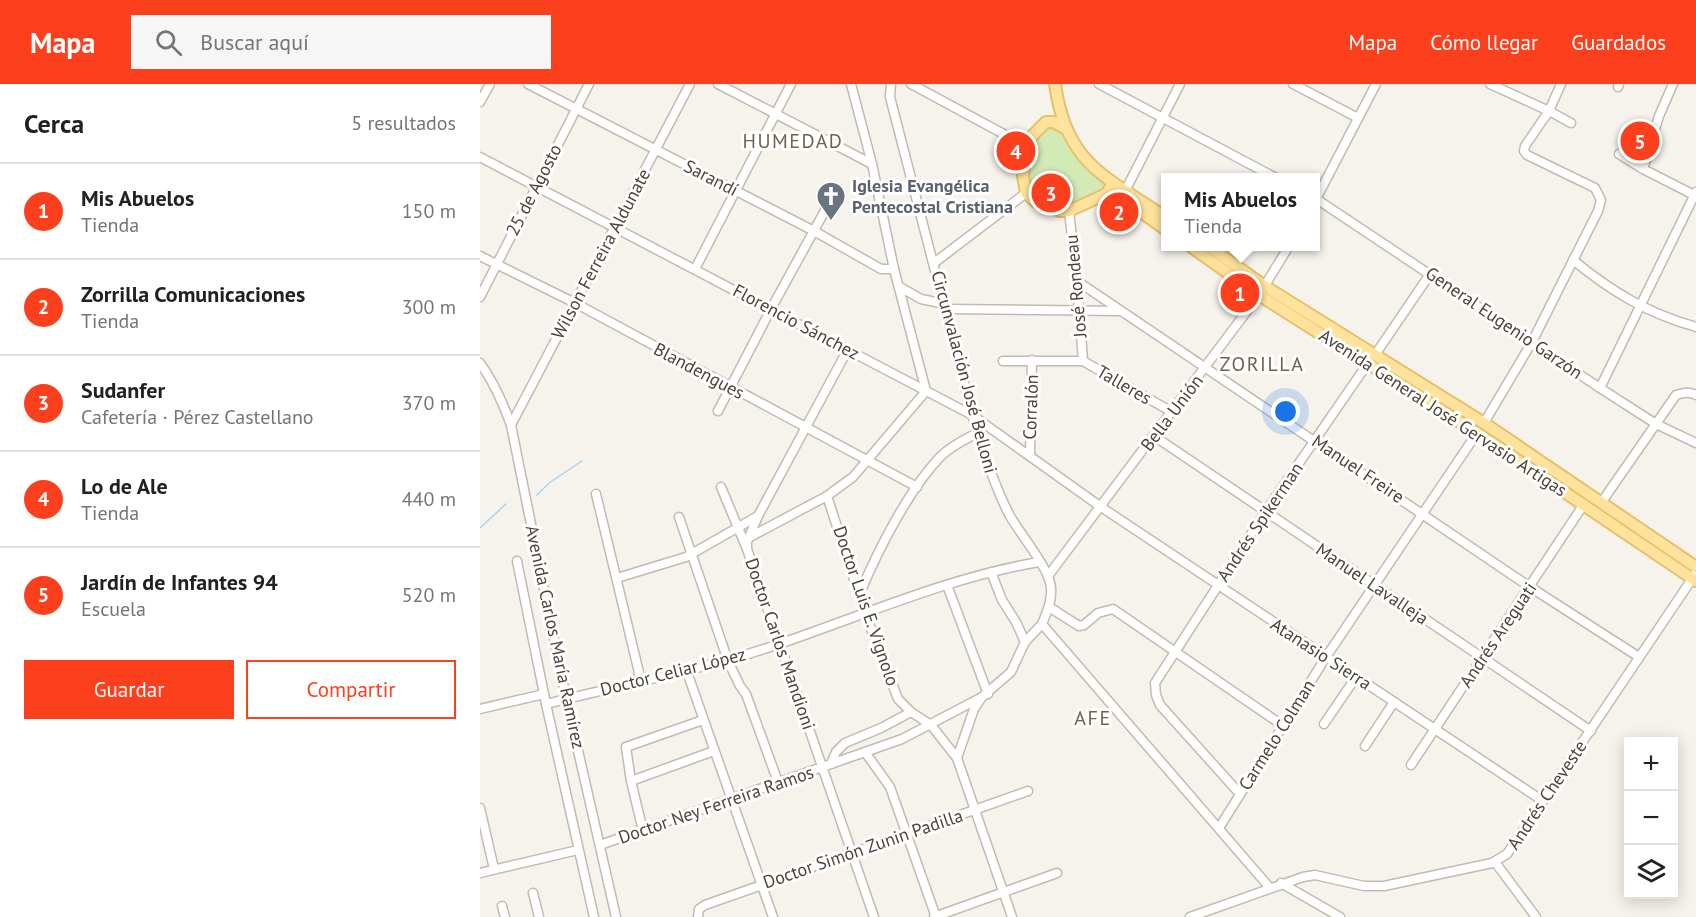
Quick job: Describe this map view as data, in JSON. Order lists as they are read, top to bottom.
{
  "streets": {
    "main road": ["Avenida General José Gervasio Artigas"],
    "street": [
      "Sarandí",
      "25 de Agosto",
      "Wilson Ferreira Aldunate",
      "José Rondeau",
      "Florencio Sánchez",
      "General Eugenio Garzón",
      "Blandengues",
      "Circunvalación José Belloni",
      "Talleres",
      "Corralón",
      "Bella Unión",
      "Manuel Freire",
      "Andrés Spikerman",
      "Manuel Lavalleja",
      "Doctor Luis E. Vignolo",
      "Andrés Areguati",
      "Avenida Carlos María Ramírez",
      "Doctor Carlos Mandioni",
      "Atanasio Sierra",
      "Doctor Celiar López",
      "Carmelo Colman",
      "Andrés Cheveste",
      "Doctor Ney Ferreira Ramos",
      "Doctor Simón Zunin Padilla"
    ]
  },
  "crossings": [
    ["Sarandí", "25 de Agosto"],
    ["Sarandí", "Wilson Ferreira Aldunate"],
    ["25 de Agosto", "Florencio Sánchez"],
    ["25 de Agosto", "Blandengues"],
    ["Wilson Ferreira Aldunate", "Florencio Sánchez"],
    ["Wilson Ferreira Aldunate", "Blandengues"],
    ["Wilson Ferreira Aldunate", "Avenida Carlos María Ramírez"],
    ["José Rondeau", "Talleres"],
    ["José Rondeau", "Manuel Freire"],
    ["Florencio Sánchez", "Circunvalación José Belloni"],
    ["Florencio Sánchez", "Corralón"],
    ["Florencio Sánchez", "Bella Unión"],
    ["Florencio Sánchez", "Doctor Carlos Mandioni"],
    ["Florencio Sánchez", "Atanasio Sierra"],
    ["General Eugenio Garzón", "Andrés Spikerman"],
    ["Blandengues", "Doctor Carlos Mandioni"],
    ["Circunvalación José Belloni", "Bella Unión"],
    ["Circunvalación José Belloni", "Doctor Celiar López"],
    ["Talleres", "Corralón"],
    ["Talleres", "Bella Unión"],
    ["Bella Unión", "Avenida General José Gervasio Artigas"],
    ["Bella Unión", "Manuel Freire"],
    ["Bella Unión", "Manuel Lavalleja"],
    ["Bella Unión", "Atanasio Sierra"],
    ["Avenida General José Gervasio Artigas", "Andrés Spikerman"],
    ["Avenida General José Gervasio Artigas", "Andrés Areguati"],
    ["Avenida General José Gervasio Artigas", "Carmelo Colman"],
    ["Avenida General José Gervasio Artigas", "Andrés Cheveste"],
    ["Manuel Freire", "Andrés Spikerman"],
    ["Manuel Freire", "Andrés Areguati"],
    ["Manuel Freire", "Carmelo Colman"],
    ["Manuel Freire", "Andrés Cheveste"],
    ["Andrés Spikerman", "Manuel Lavalleja"],
    ["Andrés Spikerman", "Atanasio Sierra"],
    ["Andrés Spikerman", "Carmelo Colman"],
    ["Manuel Lavalleja", "Andrés Areguati"],
    ["Manuel Lavalleja", "Carmelo Colman"],
    ["Manuel Lavalleja", "Andrés Cheveste"],
    ["Doctor Luis E. Vignolo", "Doctor Celiar López"],
    ["Doctor Luis E. Vignolo", "Doctor Ney Ferreira Ramos"],
    ["Doctor Luis E. Vignolo", "Doctor Simón Zunin Padilla"],
    ["Andrés Areguati", "Atanasio Sierra"],
    ["Avenida Carlos María Ramírez", "Doctor Celiar López"],
    ["Avenida Carlos María Ramírez", "Doctor Ney Ferreira Ramos"],
    ["Doctor Carlos Mandioni", "Doctor Celiar López"],
    ["Doctor Carlos Mandioni", "Doctor Ney Ferreira Ramos"],
    ["Doctor Carlos Mandioni", "Doctor Simón Zunin Padilla"],
    ["Atanasio Sierra", "Carmelo Colman"],
    ["Atanasio Sierra", "Andrés Cheveste"]
  ],
  "districts": ["HUMEDAD", "ZORILLA", "AFE"],
  "places": {
    "church": ["Iglesia Evangélica Pentecostal Cristiana"]
  },
  "page": {
    "header": "Mapa",
    "search": "Buscar aquí",
    "nav": ["Mapa", "Cómo llegar", "Guardados"],
    "heading": ["Cerca", "5 resultados"],
    "pins": [
      "5",
      "4",
      "3",
      "2",
      "1"
    ],
    "list": [
      {
        "mark": "1",
        "name": "Mis Abuelos",
        "note": "Tienda",
        "value": "150 m"
      },
      {
        "mark": "2",
        "name": "Zorrilla Comunicaciones",
        "note": "Tienda",
        "value": "300 m"
      },
      {
        "mark": "3",
        "name": "Sudanfer",
        "note": "Cafetería · Pérez Castellano",
        "value": "370 m"
      },
      {
        "mark": "4",
        "name": "Lo de Ale",
        "note": "Tienda",
        "value": "440 m"
      },
      {
        "mark": "5",
        "name": "Jardín de Infantes 94",
        "note": "Escuela",
        "value": "520 m"
      }
    ],
    "popup": ["Mis Abuelos", "Tienda"],
    "buttons": ["Guardar", "Compartir"],
    "map_buttons": ["+", "−"]
  }
}
